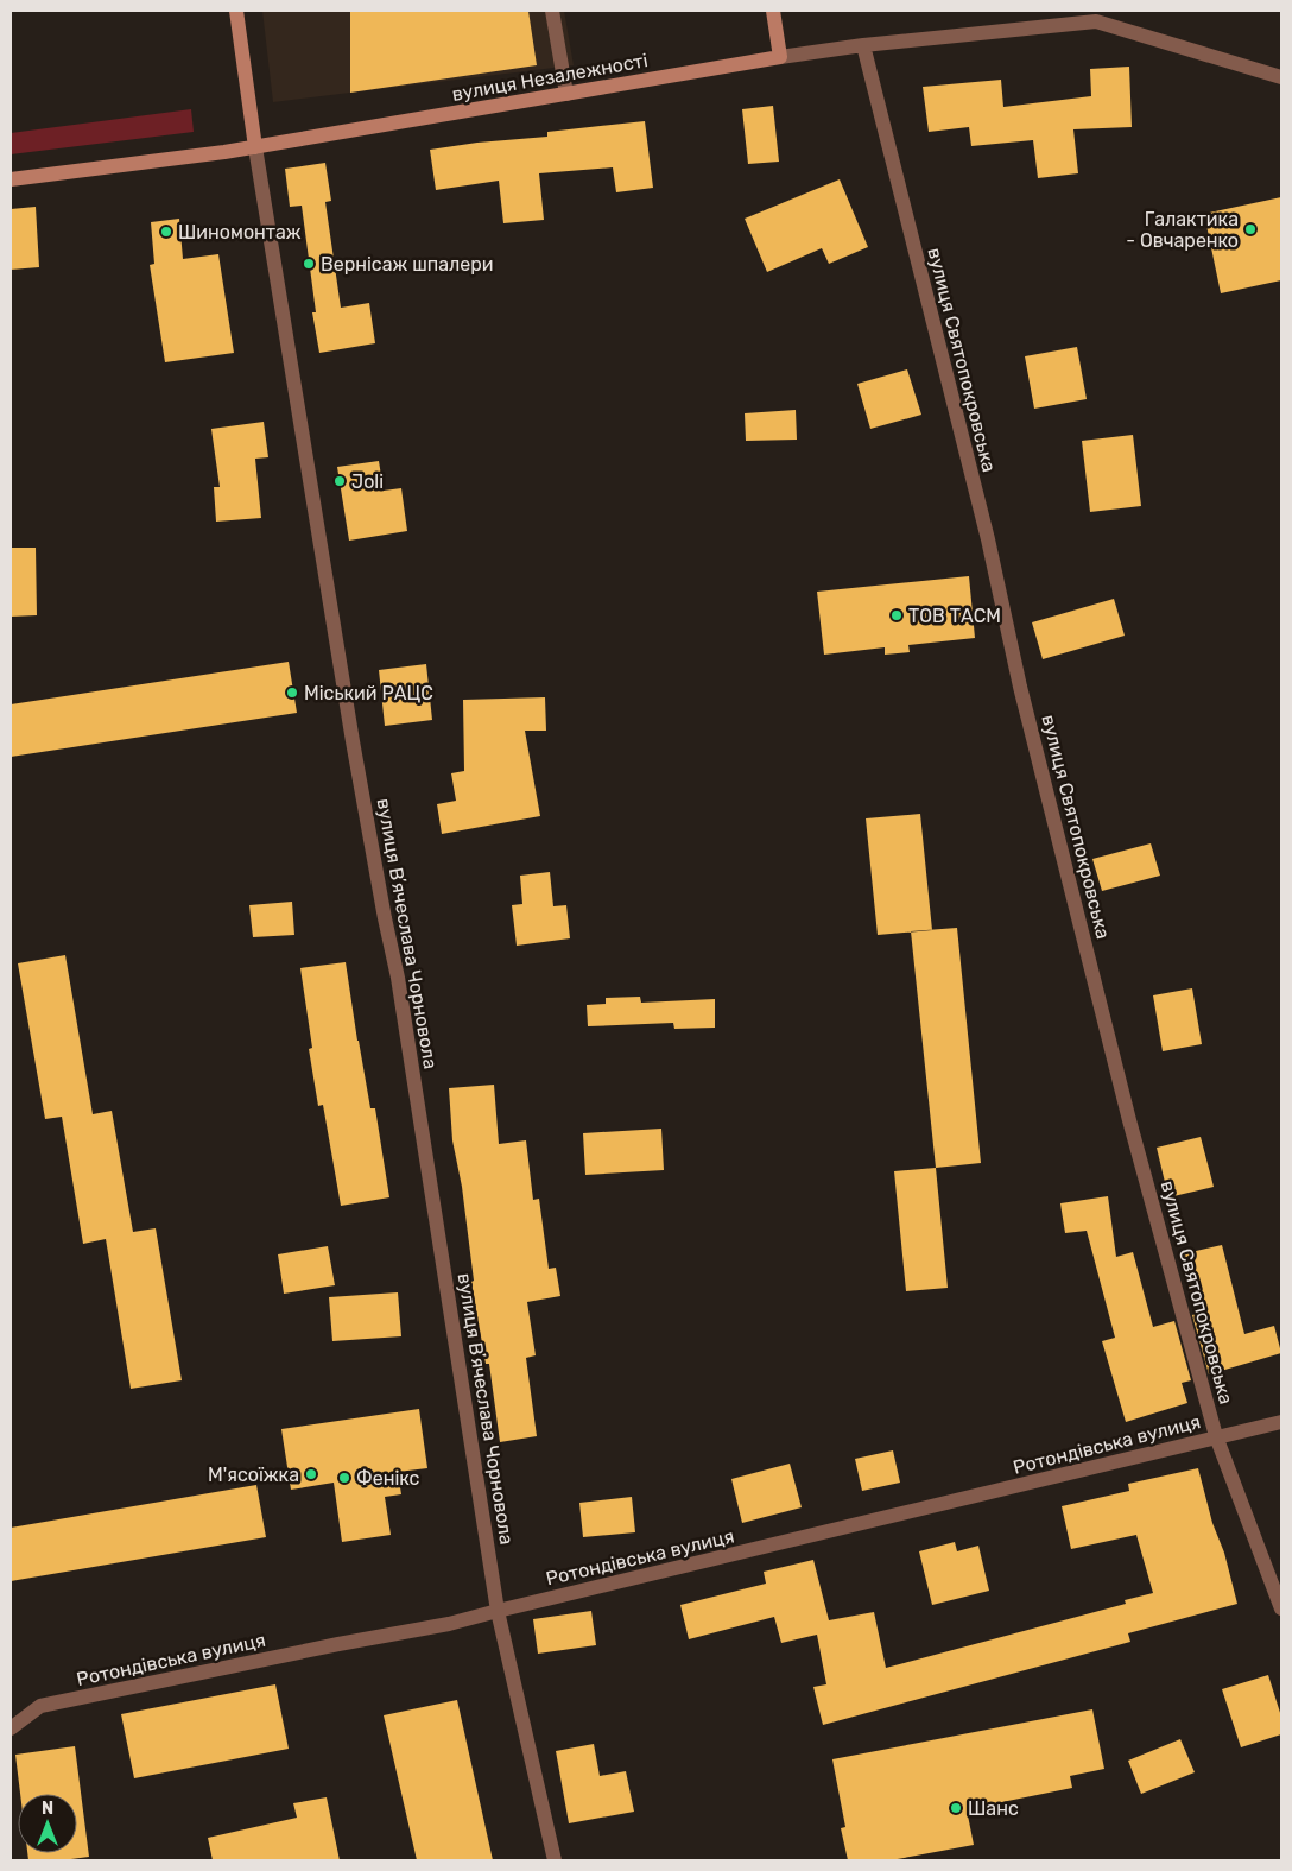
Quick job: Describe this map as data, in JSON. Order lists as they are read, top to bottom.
{
  "streets": {
    "street": [
      "вулиця Незалежності",
      "вулиця Святопокровська",
      "вулиця Вʼячеслава Чорновола",
      "Ротондівська вулиця"
    ]
  },
  "crossings": [
    ["вулиця Незалежності", "вулиця Святопокровська"],
    ["вулиця Незалежності", "вулиця Вʼячеслава Чорновола"],
    ["вулиця Святопокровська", "Ротондівська вулиця"],
    ["вулиця Вʼячеслава Чорновола", "Ротондівська вулиця"]
  ],
  "places": [
    "Галактика - Овчаренко",
    "Шиномонтаж",
    "Вернiсаж шпалери",
    "Joli",
    "ТОВ ТАСМ",
    "Міський РАЦС",
    "М'ясоїжка",
    "Фенікс",
    "Шанс"
  ],
  "north": "top"
}
